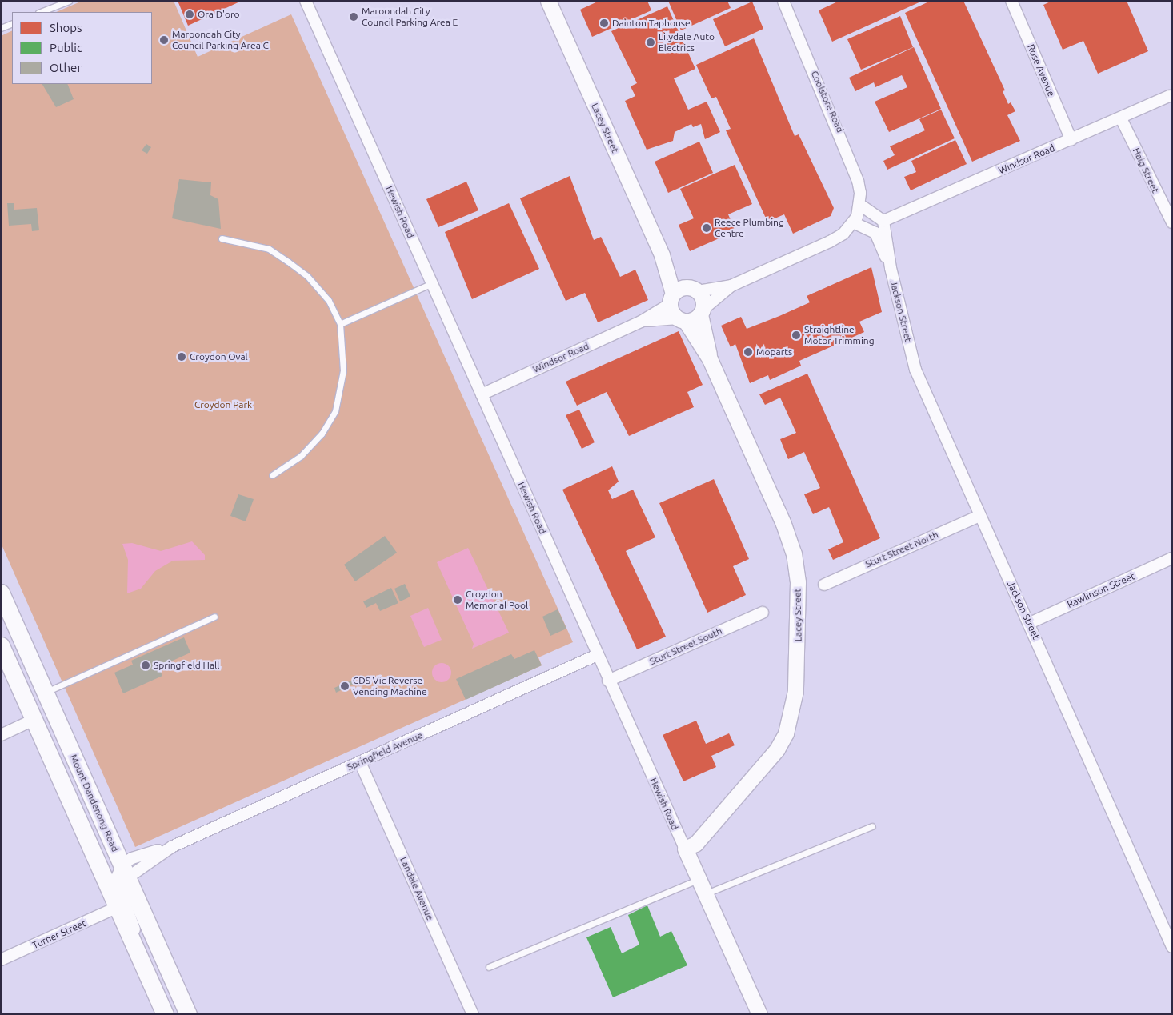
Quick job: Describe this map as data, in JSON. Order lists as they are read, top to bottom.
{
  "streets": {
    "main road": ["Mount Dandenong Road"],
    "street": [
      "Rose Avenue",
      "Coolstore Road",
      "Lacey Street",
      "Windsor Road",
      "Haig Street",
      "Hewish Road",
      "Jackson Street",
      "Sturt Street North",
      "Rawlinson Street",
      "Sturt Street South",
      "Springfield Avenue",
      "Landale Avenue",
      "Turner Street"
    ]
  },
  "crossings": [
    ["Rose Avenue", "Windsor Road"],
    ["Lacey Street", "Windsor Road"],
    ["Lacey Street", "Hewish Road"],
    ["Windsor Road", "Haig Street"],
    ["Windsor Road", "Hewish Road"],
    ["Hewish Road", "Sturt Street South"],
    ["Hewish Road", "Springfield Avenue"],
    ["Jackson Street", "Sturt Street North"],
    ["Jackson Street", "Rawlinson Street"],
    ["Springfield Avenue", "Mount Dandenong Road"],
    ["Springfield Avenue", "Landale Avenue"]
  ],
  "parks": ["Croydon Park"],
  "places": [
    "Ora D'oro",
    "Maroondah City Council Parking Area E",
    "Dainton Taphouse",
    "Maroondah City Council Parking Area C",
    "Lilydale Auto Electrics",
    "Reece Plumbing Centre",
    "Straightline Motor Trimming",
    "Moparts",
    "Croydon Oval",
    "Croydon Memorial Pool",
    "Springfield Hall",
    "CDS Vic Reverse Vending Machine"
  ],
  "legend": ["Shops", "Public", "Other"]
}
